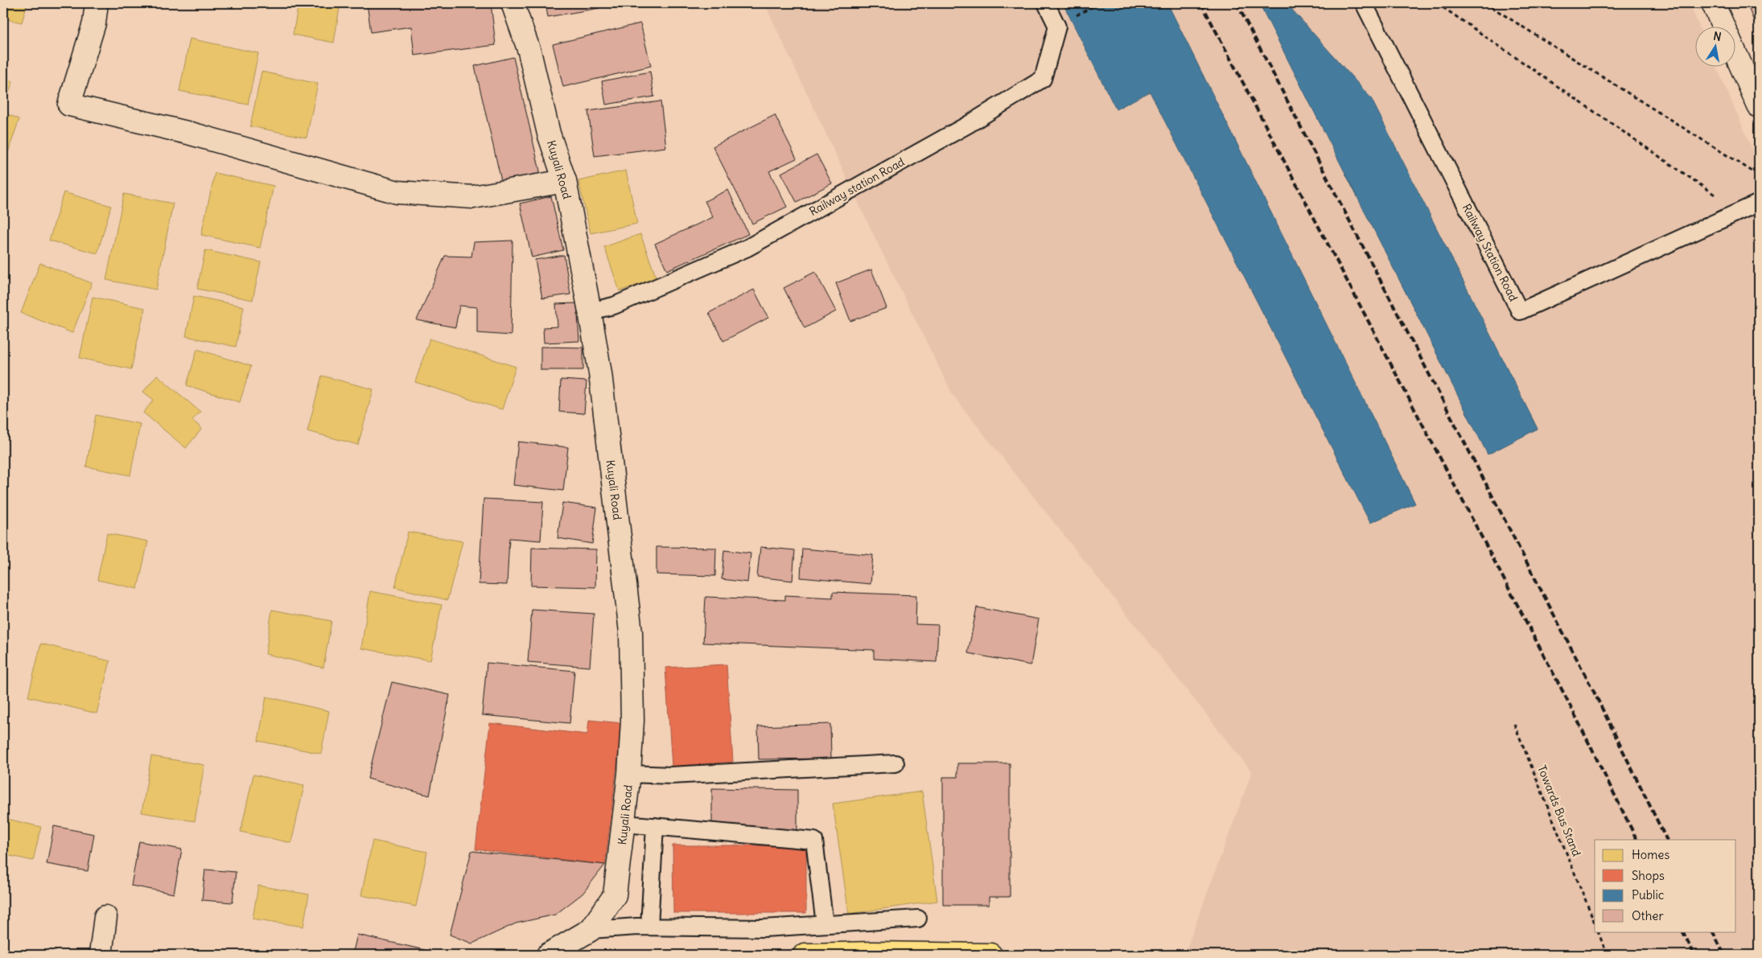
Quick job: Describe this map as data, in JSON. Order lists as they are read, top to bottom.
{
  "streets": {
    "main road": ["Kuyali Road"],
    "lane": ["Railway station Road", "Railway Station Road"],
    "path": ["Towards Bus Stand"]
  },
  "crossings": [
    ["Kuyali Road", "Railway station Road"]
  ],
  "legend": [
    "Homes",
    "Shops",
    "Public",
    "Other"
  ],
  "north": "top"
}
